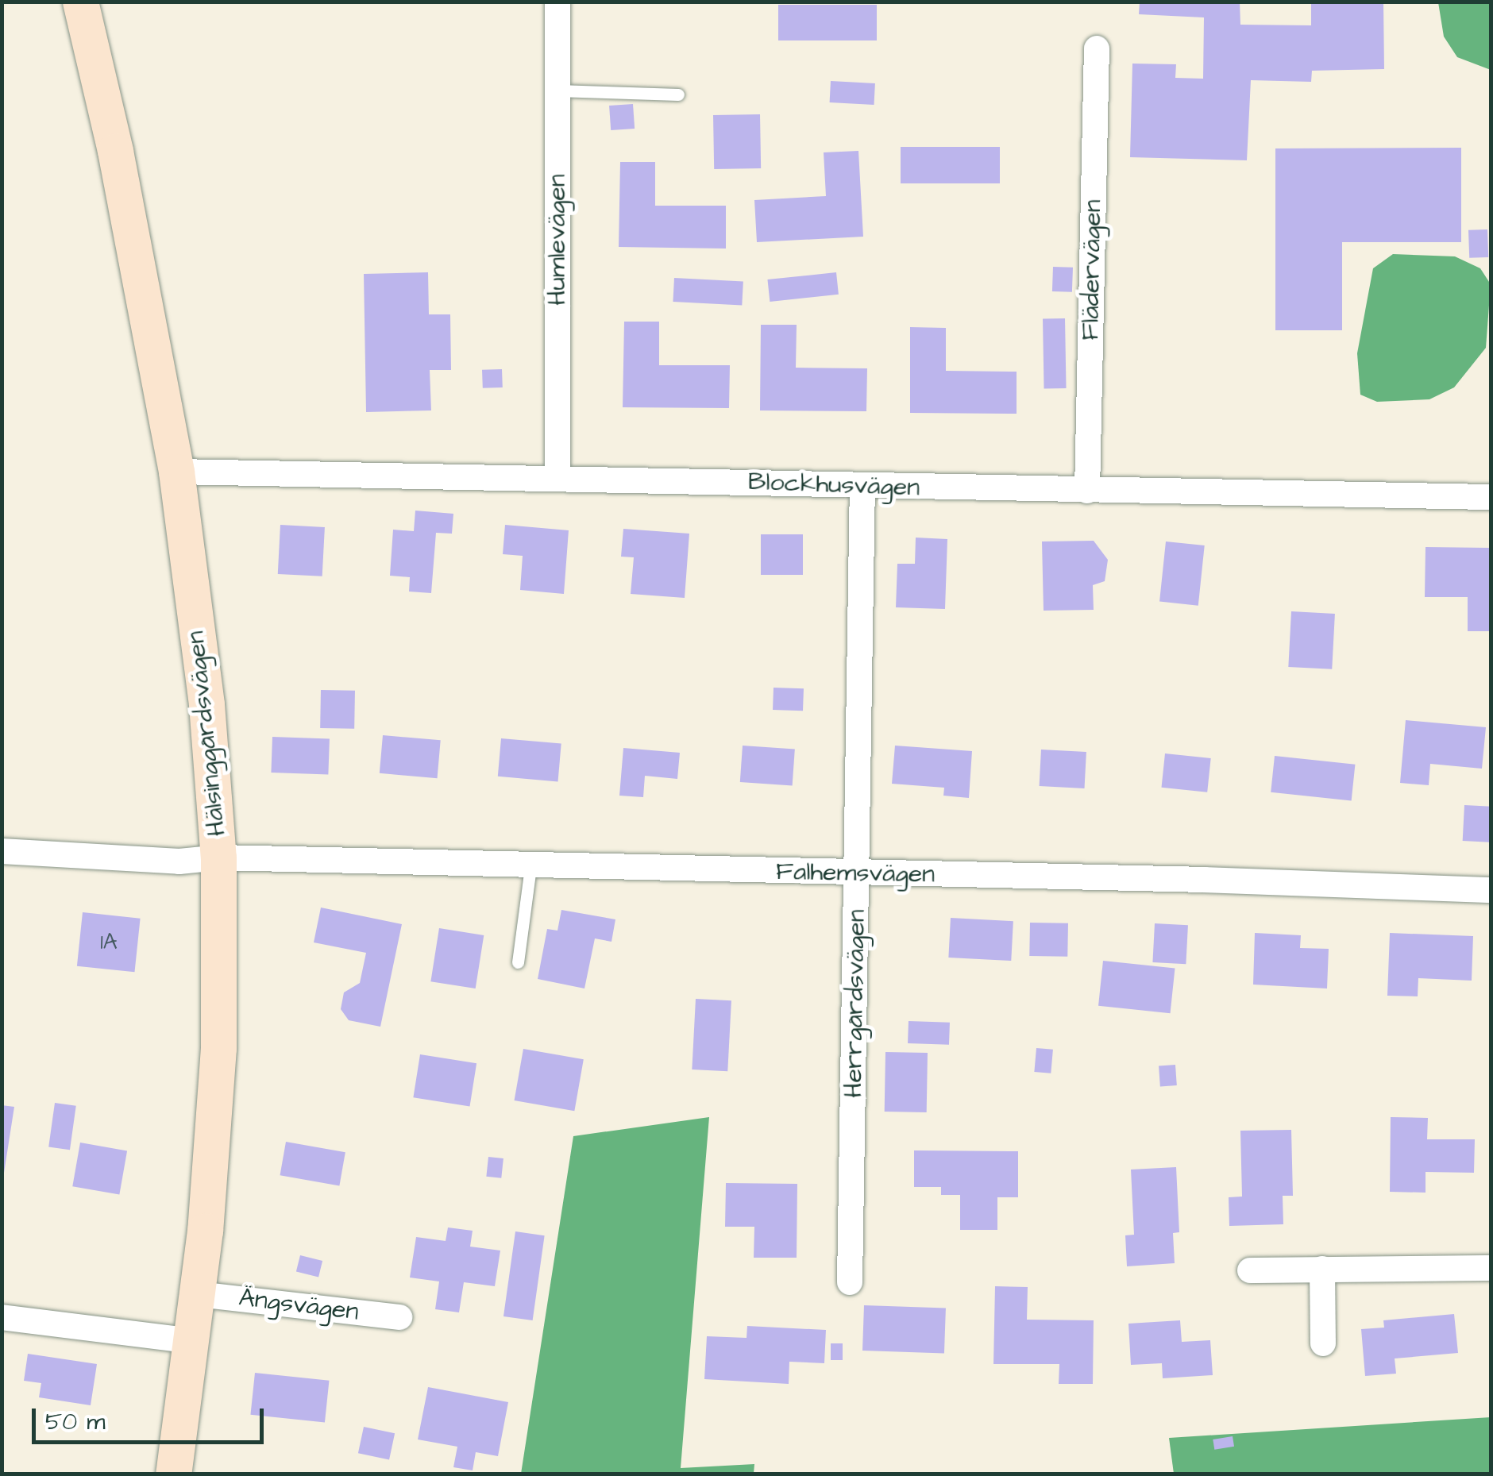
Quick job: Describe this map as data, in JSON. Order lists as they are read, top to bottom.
{
  "streets": {
    "street": [
      "Humlevägen",
      "Flädervägen",
      "Blockhusvägen",
      "Hälsinggårdsvägen",
      "Falhemsvägen",
      "Herrgårdsvägen",
      "Ängsvägen"
    ]
  },
  "crossings": [
    ["Humlevägen", "Blockhusvägen"],
    ["Flädervägen", "Blockhusvägen"],
    ["Blockhusvägen", "Hälsinggårdsvägen"],
    ["Blockhusvägen", "Herrgårdsvägen"],
    ["Hälsinggårdsvägen", "Falhemsvägen"],
    ["Hälsinggårdsvägen", "Ängsvägen"],
    ["Falhemsvägen", "Herrgårdsvägen"]
  ],
  "house_numbers": ["1A"],
  "scale_bar": "50 m"
}
